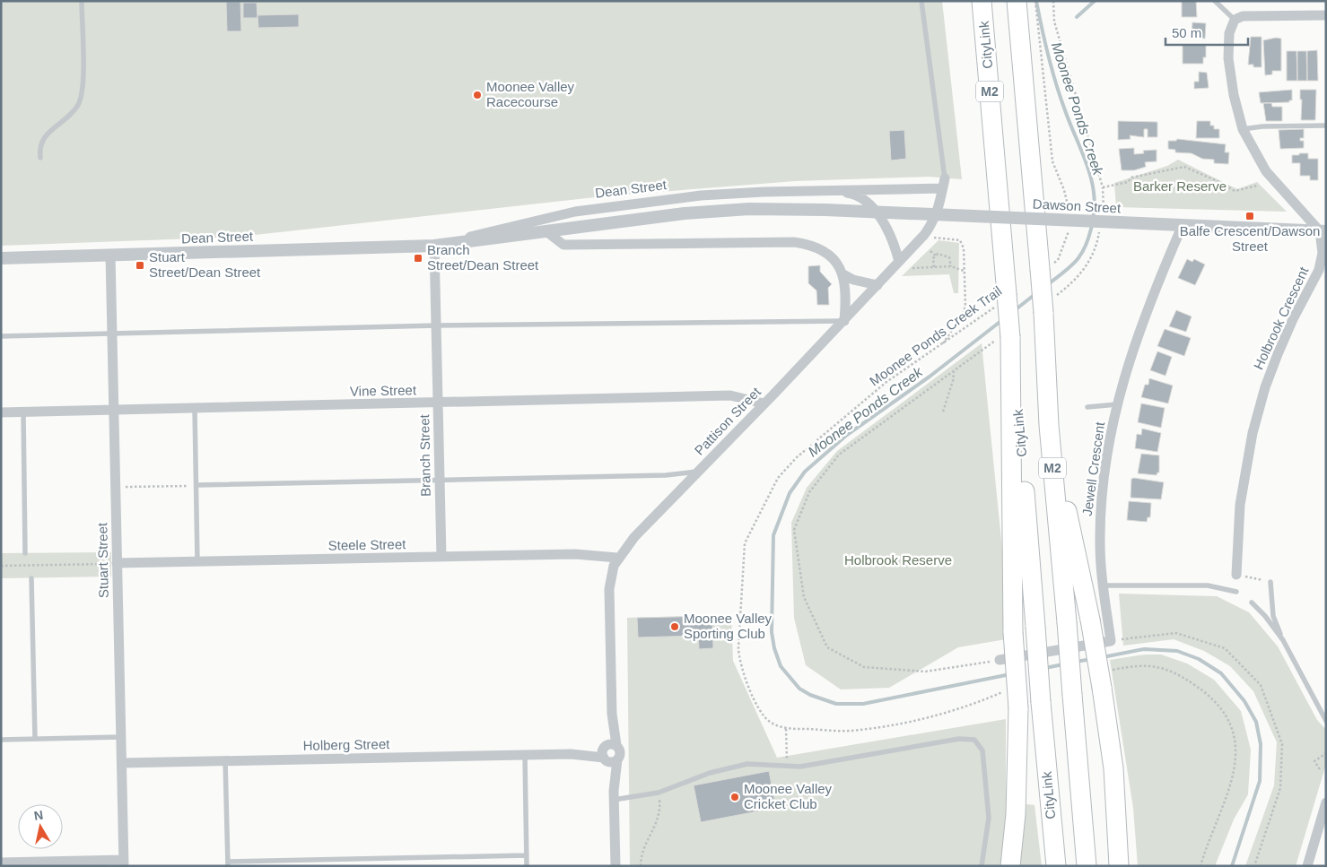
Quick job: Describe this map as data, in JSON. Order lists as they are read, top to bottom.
{
  "streets": {
    "highway": ["CityLink", "M2"],
    "street": [
      "Dean Street",
      "Dawson Street",
      "Holbrook Crescent",
      "Vine Street",
      "Pattison Street",
      "Branch Street",
      "Jewell Crescent",
      "Steele Street",
      "Stuart Street",
      "Holberg Street"
    ],
    "path": ["Moonee Ponds Creek Trail"]
  },
  "crossings": [
    ["CityLink", "Moonee Ponds Creek Trail"],
    ["Dean Street", "Dawson Street"],
    ["Dean Street", "Pattison Street"],
    ["Dean Street", "Branch Street"],
    ["Dean Street", "Stuart Street"],
    ["Dawson Street", "Holbrook Crescent"],
    ["Dawson Street", "Jewell Crescent"],
    ["Vine Street", "Pattison Street"],
    ["Vine Street", "Branch Street"],
    ["Vine Street", "Stuart Street"],
    ["Pattison Street", "Steele Street"],
    ["Pattison Street", "Holberg Street"],
    ["Branch Street", "Steele Street"],
    ["Steele Street", "Stuart Street"],
    ["Stuart Street", "Holberg Street"]
  ],
  "water": ["Moonee Ponds Creek"],
  "parks": ["Barker Reserve", "Holbrook Reserve"],
  "places": {
    "other": ["Moonee Valley Racecourse", "Moonee Valley Sporting Club", "Moonee Valley Cricket Club"],
    "transit": ["Balfe Crescent/Dawson Street", "Branch Street/Dean Street", "Stuart Street/Dean Street"]
  },
  "scale_bar": "50 m",
  "north": "top"
}
